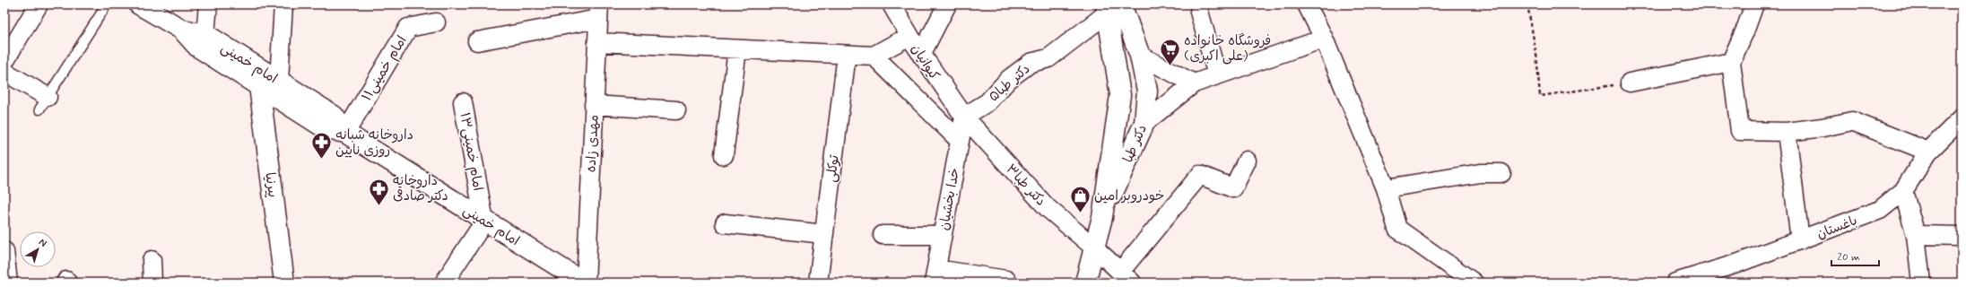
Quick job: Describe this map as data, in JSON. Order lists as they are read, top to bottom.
{
  "streets": {
    "main road": ["امام خمینی", "دکتر طبا", "پیرنیا"],
    "street": [
      "کیوانیان",
      "امام خمینی۱۱",
      "دکتر طبا۵",
      "مهدی زاده",
      "امام خمینی۱۳",
      "توکلی",
      "دکتر طبا۳",
      "خدا بخشیان",
      "باغستان"
    ]
  },
  "crossings": [
    ["کیوانیان", "دکتر طبا۵"],
    ["کیوانیان", "دکتر طبا۳"],
    ["کیوانیان", "خدا بخشیان"],
    ["امام خمینی", "امام خمینی۱۱"],
    ["امام خمینی", "مهدی زاده"],
    ["امام خمینی", "امام خمینی۱۳"],
    ["امام خمینی", "پیرنیا"],
    ["دکتر طبا۵", "دکتر طبا"],
    ["دکتر طبا۵", "دکتر طبا۳"],
    ["دکتر طبا۵", "خدا بخشیان"],
    ["دکتر طبا", "دکتر طبا۳"],
    ["دکتر طبا۳", "خدا بخشیان"]
  ],
  "places": {
    "supermarket": ["فروشگاه خانواده (علی اکبری)"],
    "pharmacy": ["داروخانه شبانه روزی نایین", "داروخانه دکتر صادقی"],
    "shop": ["خودروبر امین"]
  },
  "scale_bar": "20 m",
  "north": "top right"
}
